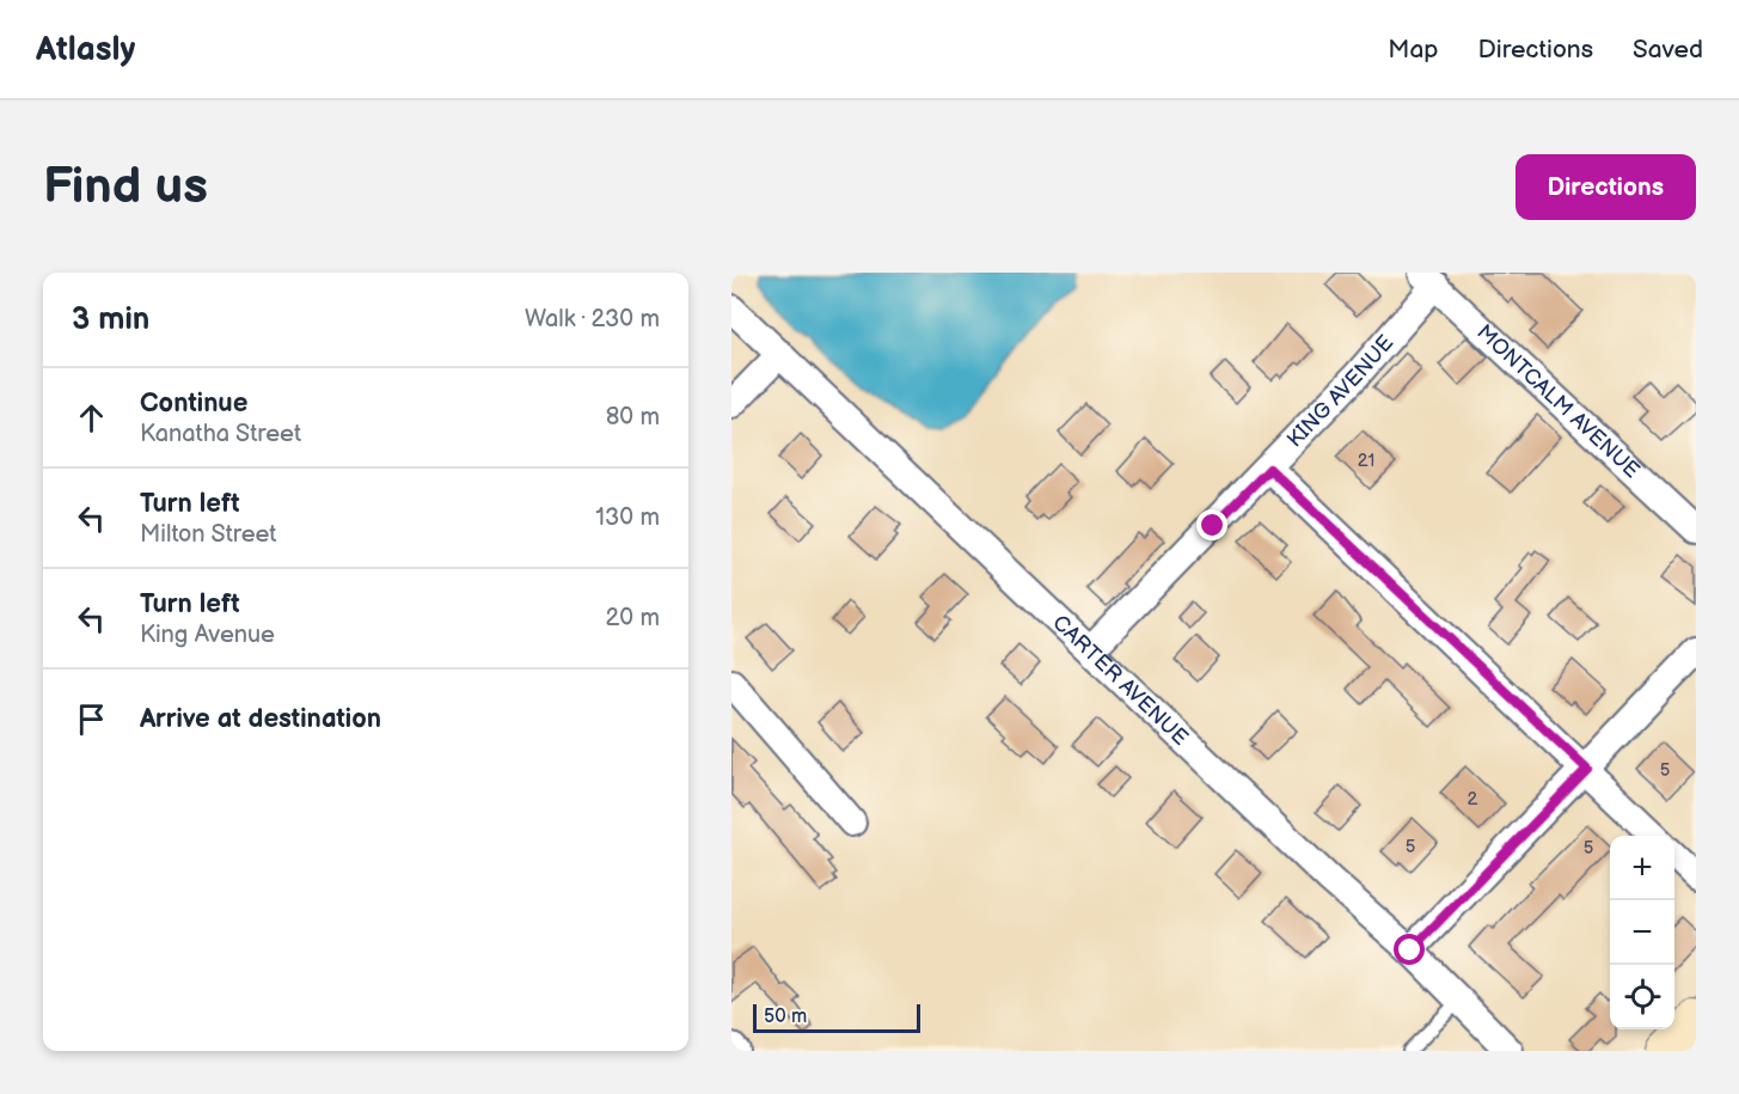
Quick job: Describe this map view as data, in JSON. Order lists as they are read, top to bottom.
{
  "streets": {
    "street": ["KING AVENUE", "MONTCALM AVENUE", "CARTER AVENUE"]
  },
  "crossings": [
    ["KING AVENUE", "MONTCALM AVENUE"],
    ["KING AVENUE", "CARTER AVENUE"]
  ],
  "house_numbers": [
    "21",
    "5",
    "2",
    "5",
    "5"
  ],
  "scale_bar": "50 m",
  "page": {
    "header": "Atlasly",
    "nav": ["Map", "Directions", "Saved"],
    "buttons": "Directions",
    "title": "Find us",
    "heading": ["3 min", "Walk · 230 m"],
    "list": [
      ["Continue", "Kanatha Street", "80 m"],
      ["Turn left", "Milton Street", "130 m"],
      ["Turn left", "King Avenue", "20 m"],
      "Arrive at destination"
    ],
    "map_buttons": ["+", "−"],
    "scale": "50 m"
  }
}
